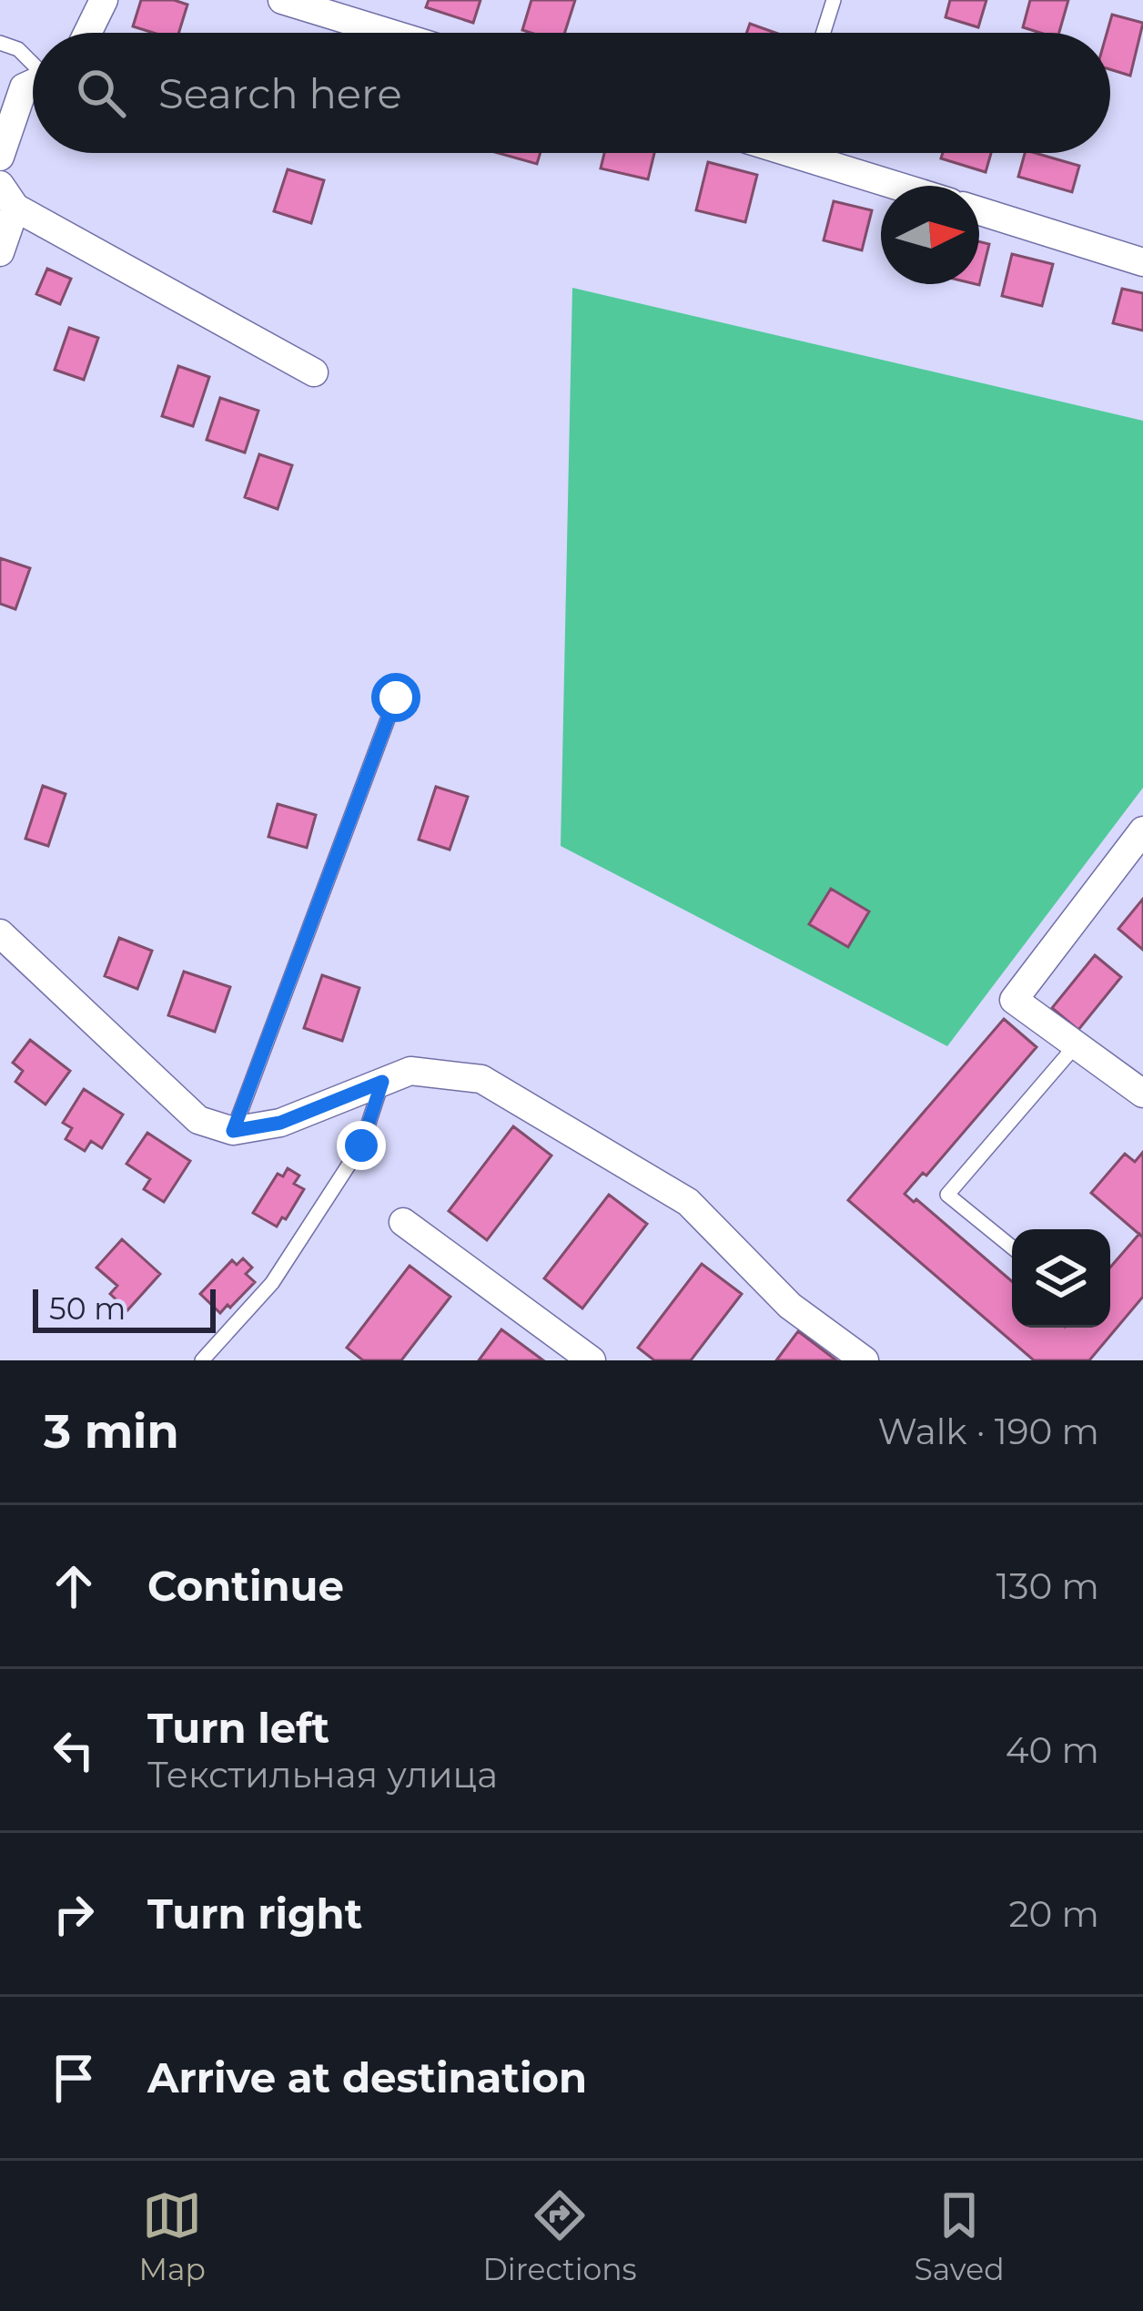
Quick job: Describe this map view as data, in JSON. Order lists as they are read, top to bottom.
{
  "scale_bar": "50 m",
  "north": "right",
  "page": {
    "search": "Search here",
    "scale": "50 m",
    "heading": ["3 min", "Walk · 190 m"],
    "list": [
      ["Continue", "130 m"],
      ["Turn left", "Текстильная улица", "40 m"],
      ["Turn right", "20 m"],
      "Arrive at destination"
    ],
    "nav": ["Map", "Directions", "Saved"]
  }
}
